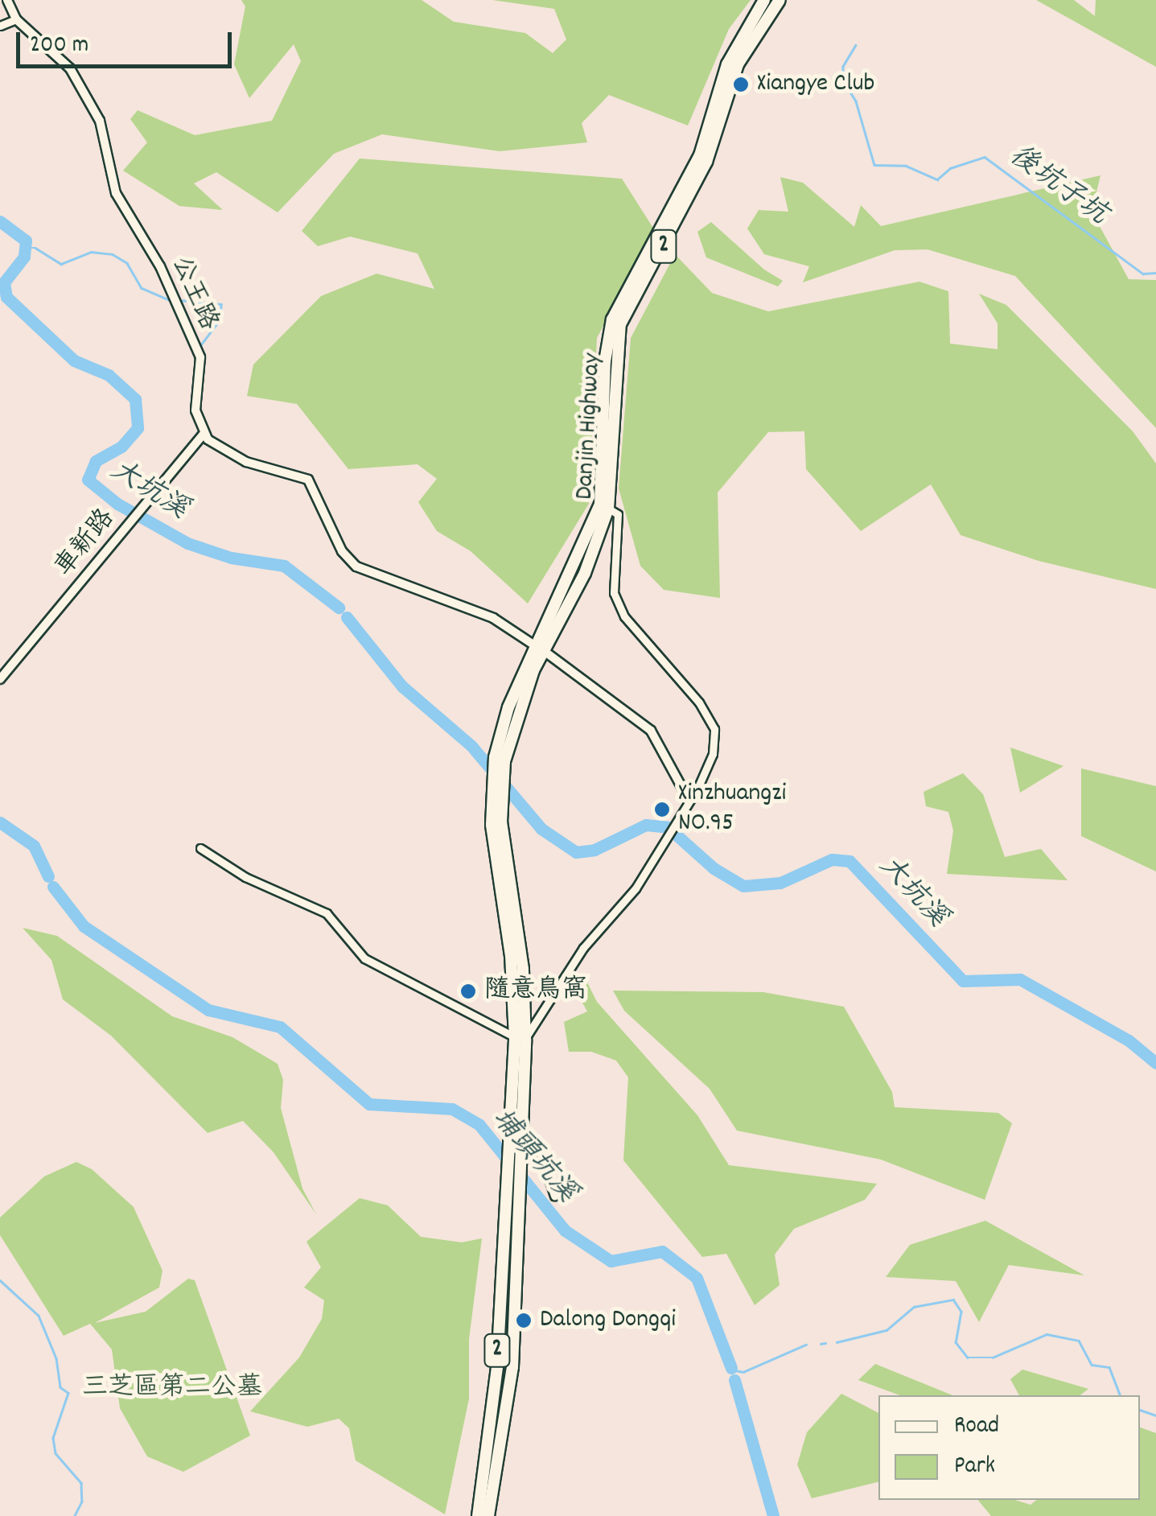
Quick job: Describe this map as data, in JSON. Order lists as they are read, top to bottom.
{
  "streets": {
    "main road": ["2", "Danjin Highway"],
    "street": ["公王路", "車新路"]
  },
  "crossings": [
    ["2", "Danjin Highway"],
    ["公王路", "車新路"]
  ],
  "water": ["後坑子坑", "大坑溪", "埔頭坑溪"],
  "parks": ["三芝區第二公墓"],
  "places": [
    "Xiangye Club",
    "Xinzhuangzi NO.95",
    "隨意鳥窩",
    "Dalong Dongqi"
  ],
  "legend": ["Road", "Park"],
  "scale_bar": "200 m"
}
